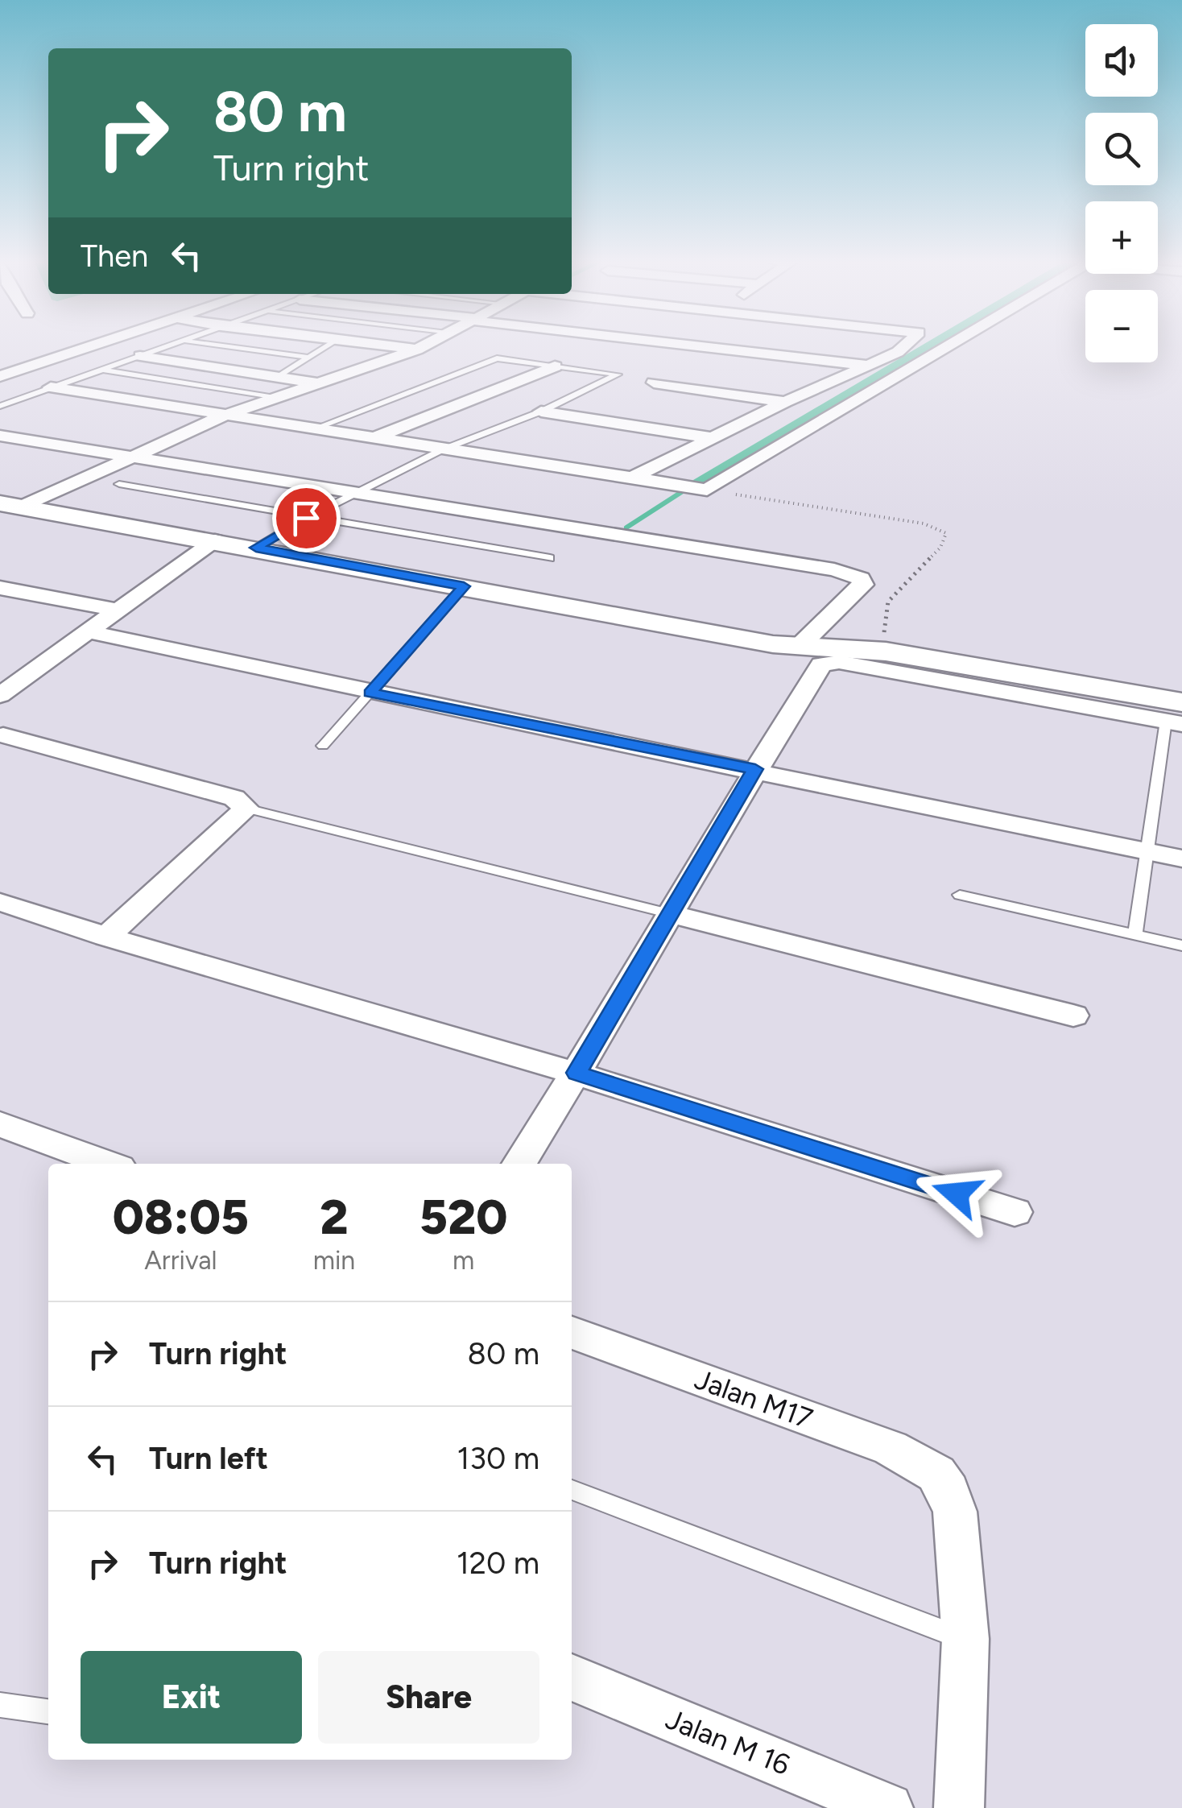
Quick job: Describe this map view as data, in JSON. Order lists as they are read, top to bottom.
{
  "streets": {
    "street": ["Jalan M17", "Jalan M 16"]
  },
  "page": {
    "map_buttons": ["+", "−"],
    "turn": ["80 m", "Turn right"],
    "then": "Then",
    "eta": [
      "08:05",
      "Arrival",
      "2",
      "min",
      "520",
      "m"
    ],
    "list": [
      {
        "name": "Turn right",
        "value": "80 m"
      },
      {
        "name": "Turn left",
        "value": "130 m"
      },
      {
        "name": "Turn right",
        "value": "120 m"
      }
    ],
    "buttons": ["Exit", "Share"]
  }
}
